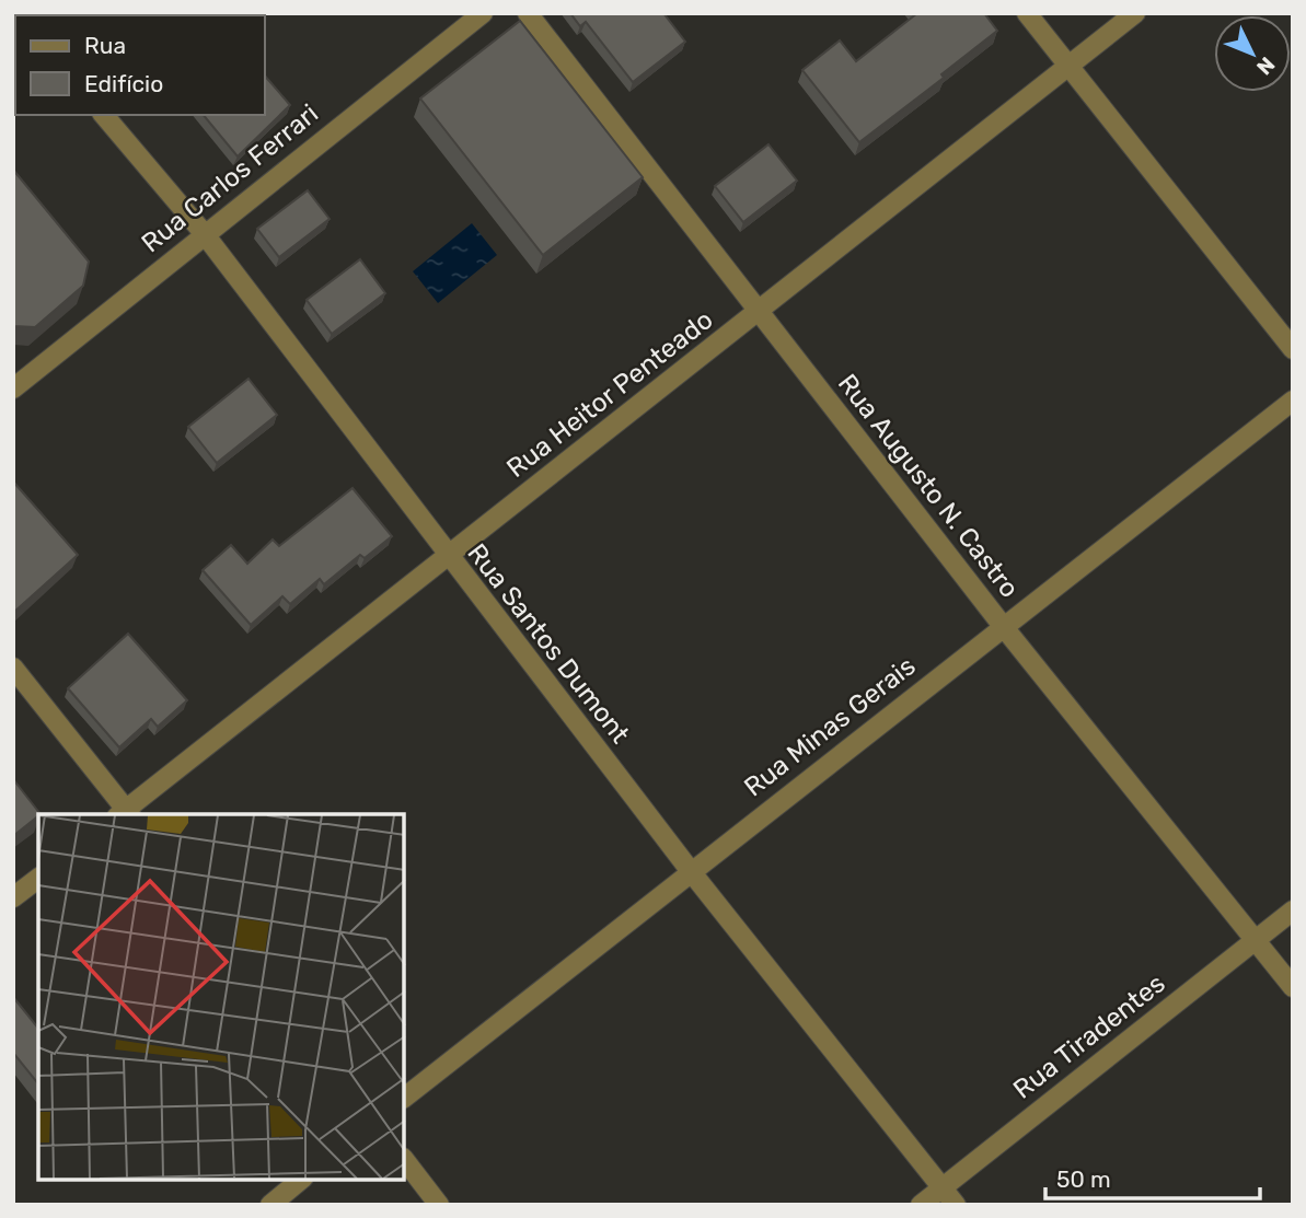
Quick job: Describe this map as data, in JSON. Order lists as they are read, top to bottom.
{
  "streets": {
    "street": [
      "Rua Carlos Ferrari",
      "Rua Heitor Penteado",
      "Rua Augusto N. Castro",
      "Rua Santos Dumont",
      "Rua Minas Gerais",
      "Rua Tiradentes"
    ]
  },
  "crossings": [
    ["Rua Carlos Ferrari", "Rua Santos Dumont"],
    ["Rua Heitor Penteado", "Rua Augusto N. Castro"],
    ["Rua Heitor Penteado", "Rua Santos Dumont"],
    ["Rua Augusto N. Castro", "Rua Minas Gerais"],
    ["Rua Augusto N. Castro", "Rua Tiradentes"],
    ["Rua Santos Dumont", "Rua Minas Gerais"],
    ["Rua Santos Dumont", "Rua Tiradentes"]
  ],
  "legend": ["Rua", "Edifício"],
  "scale_bar": "50 m",
  "north": "bottom right"
}
